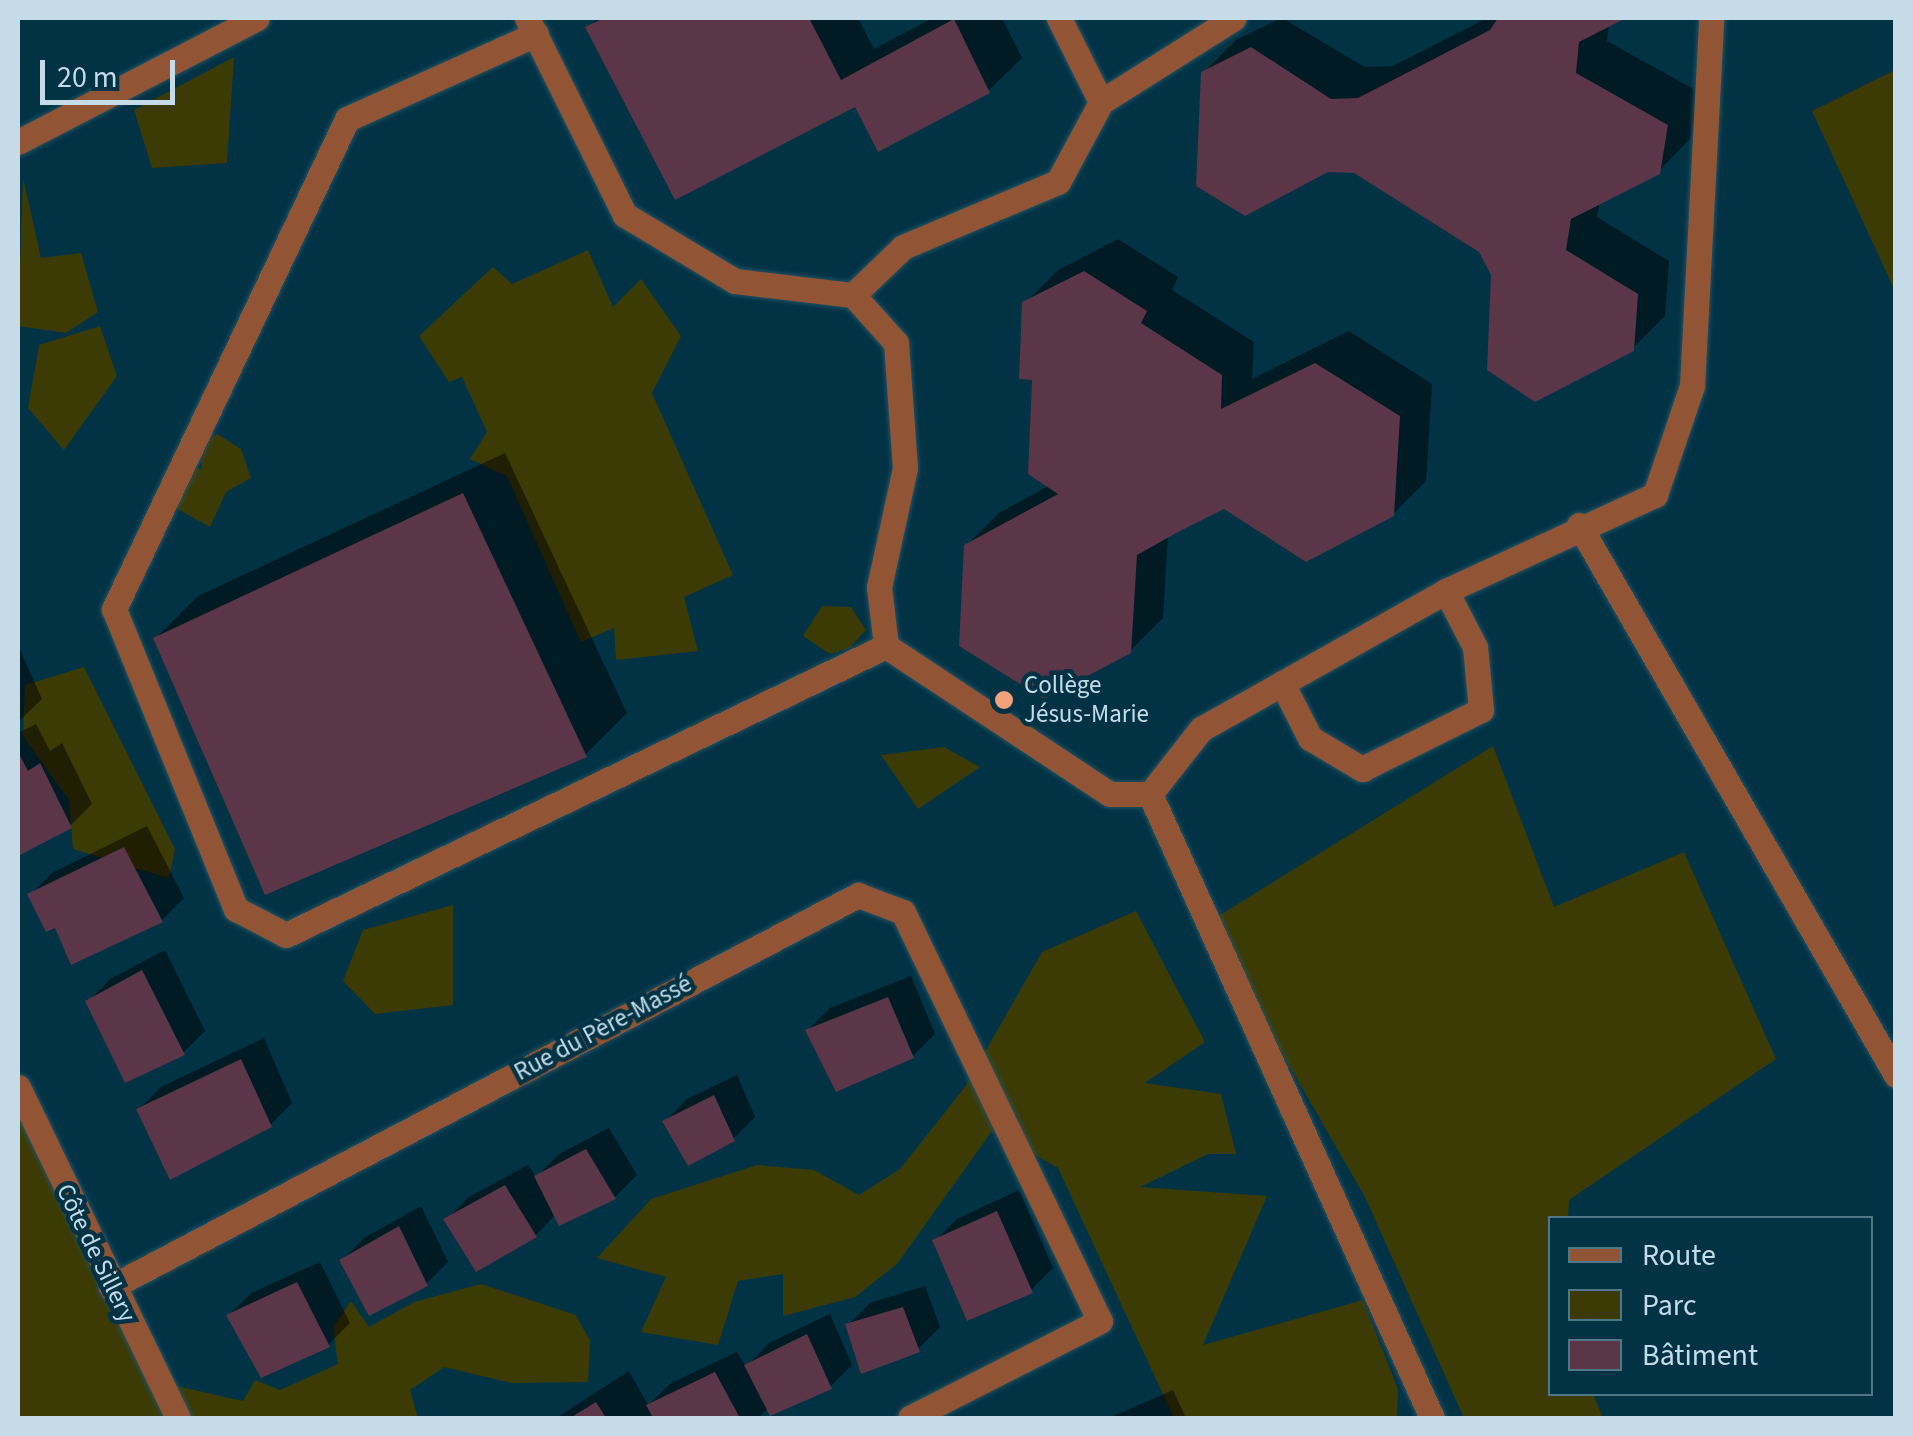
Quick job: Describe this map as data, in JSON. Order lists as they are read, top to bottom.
{
  "streets": {
    "street": ["Rue du Père-Massé", "Côte de Sillery"]
  },
  "crossings": [
    ["Rue du Père-Massé", "Côte de Sillery"]
  ],
  "places": ["Collège Jésus-Marie"],
  "legend": ["Route", "Parc", "Bâtiment"],
  "scale_bar": "20 m"
}
